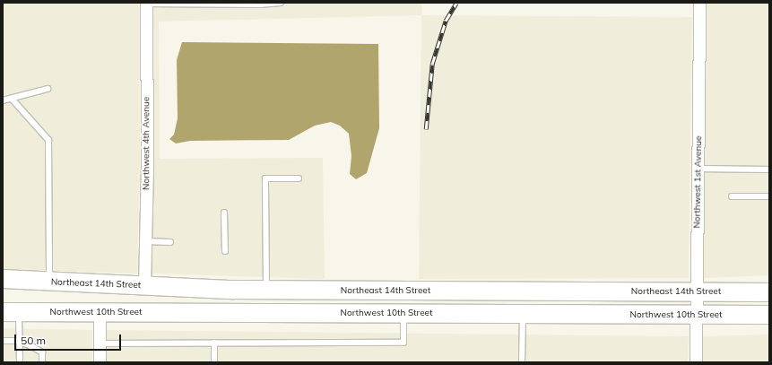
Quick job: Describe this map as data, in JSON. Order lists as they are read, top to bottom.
{
  "streets": {
    "main road": ["Northeast 14th Street", "Northwest 10th Street"],
    "street": ["Northwest 4th Avenue", "Northwest 1st Avenue"]
  },
  "crossings": [
    ["Northwest 4th Avenue", "Northeast 14th Street"],
    ["Northwest 1st Avenue", "Northeast 14th Street"],
    ["Northwest 1st Avenue", "Northwest 10th Street"]
  ],
  "scale_bar": "50 m"
}
